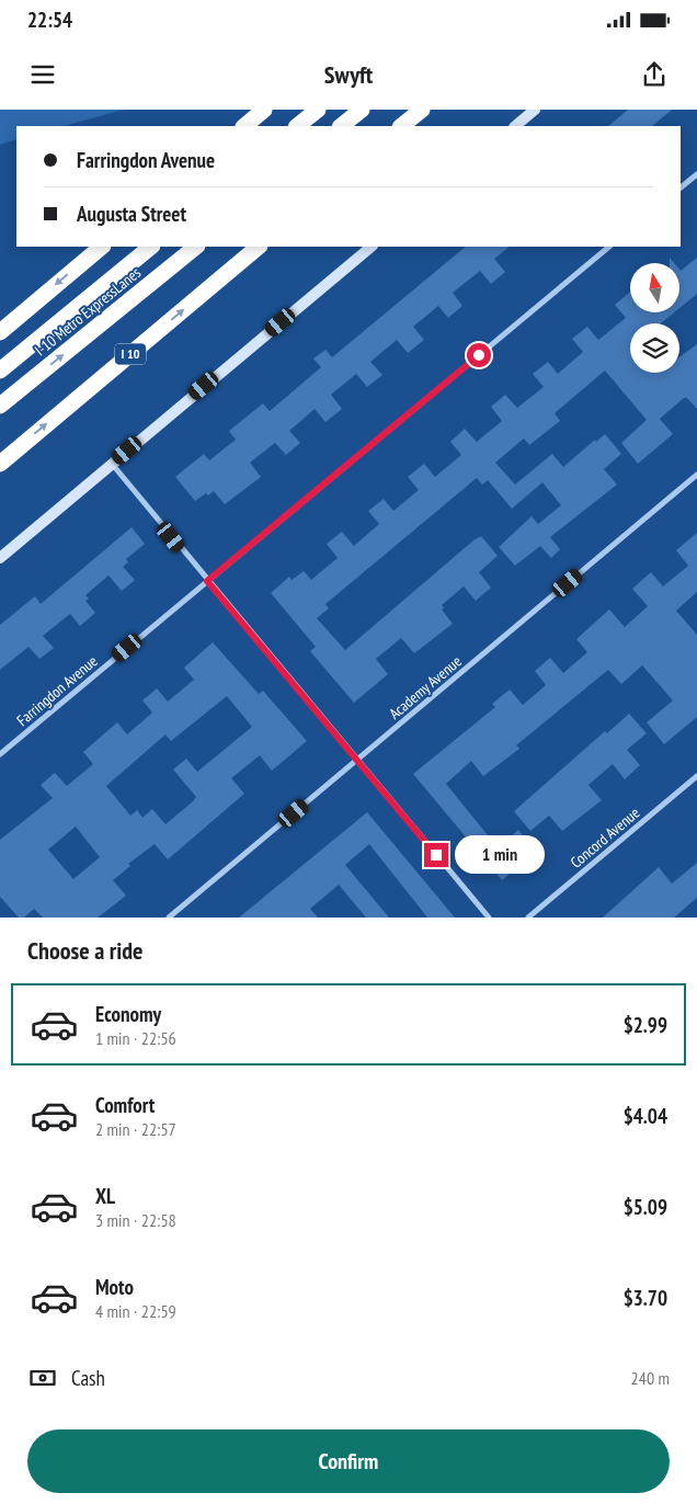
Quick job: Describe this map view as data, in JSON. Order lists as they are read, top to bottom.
{
  "streets": {
    "highway": ["I-10 Metro ExpressLanes", "I 10"],
    "street": ["Academy Avenue", "Farringdon Avenue", "Concord Avenue"]
  },
  "north": "top",
  "page": {
    "status": "22:54",
    "header": "Swyft",
    "banner": ["Farringdon Avenue", "Augusta Street"],
    "bubble": "1 min",
    "heading": "Choose a ride",
    "list": [
      {
        "name": "Economy",
        "note": "1 min · 22:56",
        "value": "$2.99"
      },
      {
        "name": "Comfort",
        "note": "2 min · 22:57",
        "value": "$4.04"
      },
      {
        "name": "XL",
        "note": "3 min · 22:58",
        "value": "$5.09"
      },
      {
        "name": "Moto",
        "note": "4 min · 22:59",
        "value": "$3.70"
      }
    ],
    "pay": ["Cash", "240 m"],
    "buttons": "Confirm"
  }
}
